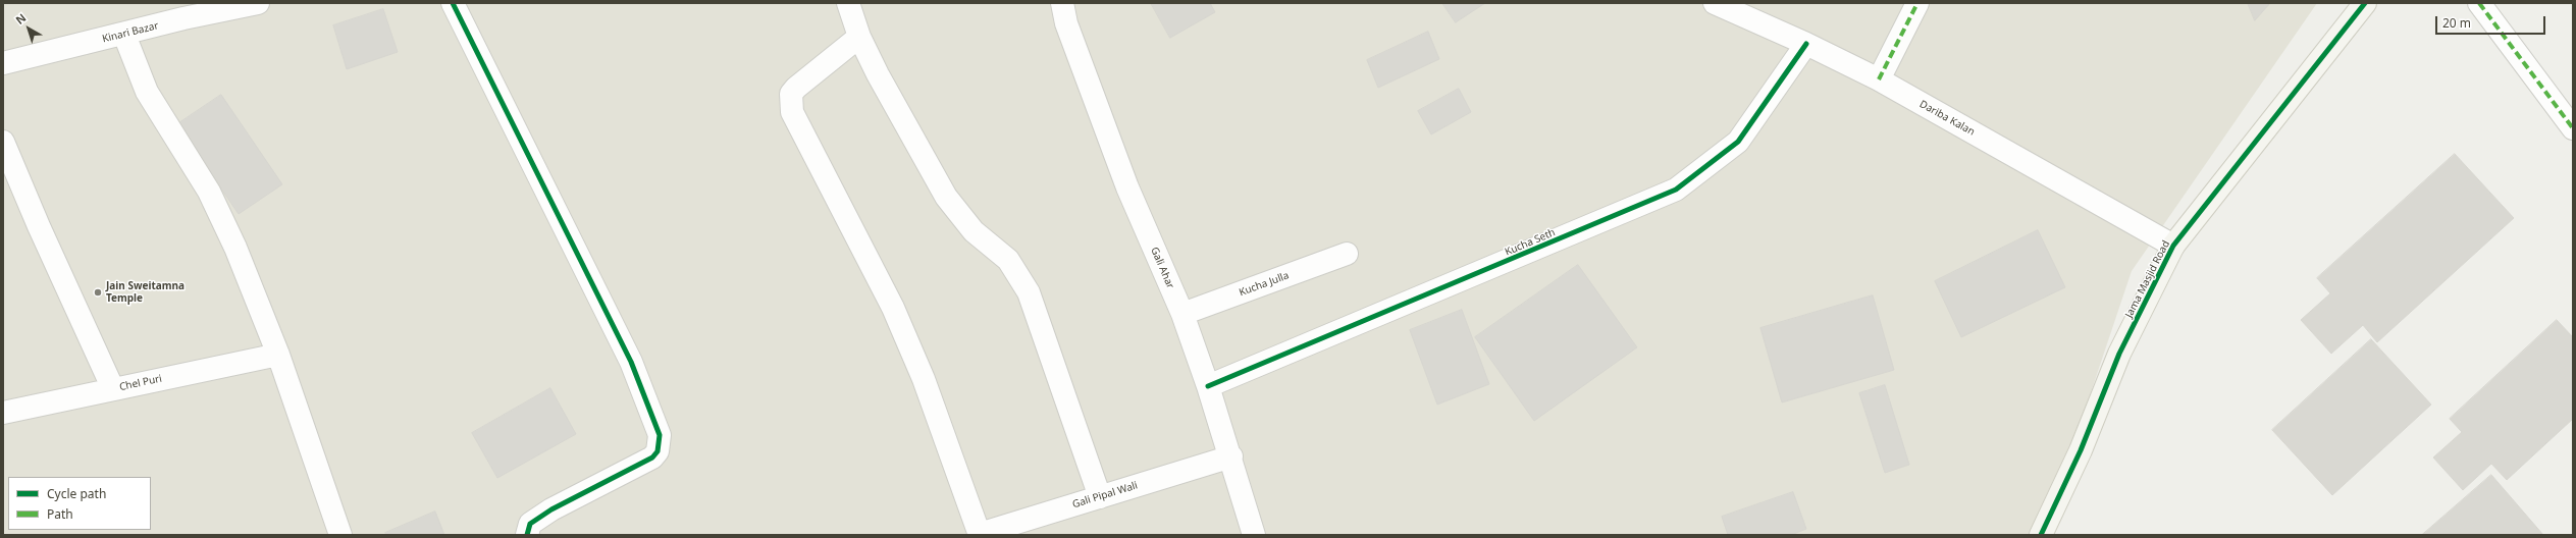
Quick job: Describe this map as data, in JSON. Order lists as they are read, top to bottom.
{
  "streets": {
    "street": [
      "Kinari Bazar",
      "Dariba Kalan",
      "Kucha Seth",
      "Gali Ahar",
      "Jama Masjid Road",
      "Kucha Julla",
      "Chel Puri",
      "Gali Pipal Wali"
    ]
  },
  "crossings": [
    ["Dariba Kalan", "Kucha Seth"],
    ["Dariba Kalan", "Jama Masjid Road"],
    ["Kucha Seth", "Gali Ahar"],
    ["Gali Ahar", "Kucha Julla"],
    ["Gali Ahar", "Gali Pipal Wali"]
  ],
  "places": ["Jain Sweitamna Temple"],
  "legend": ["Cycle path", "Path"],
  "scale_bar": "20 m",
  "north": "top left"
}
